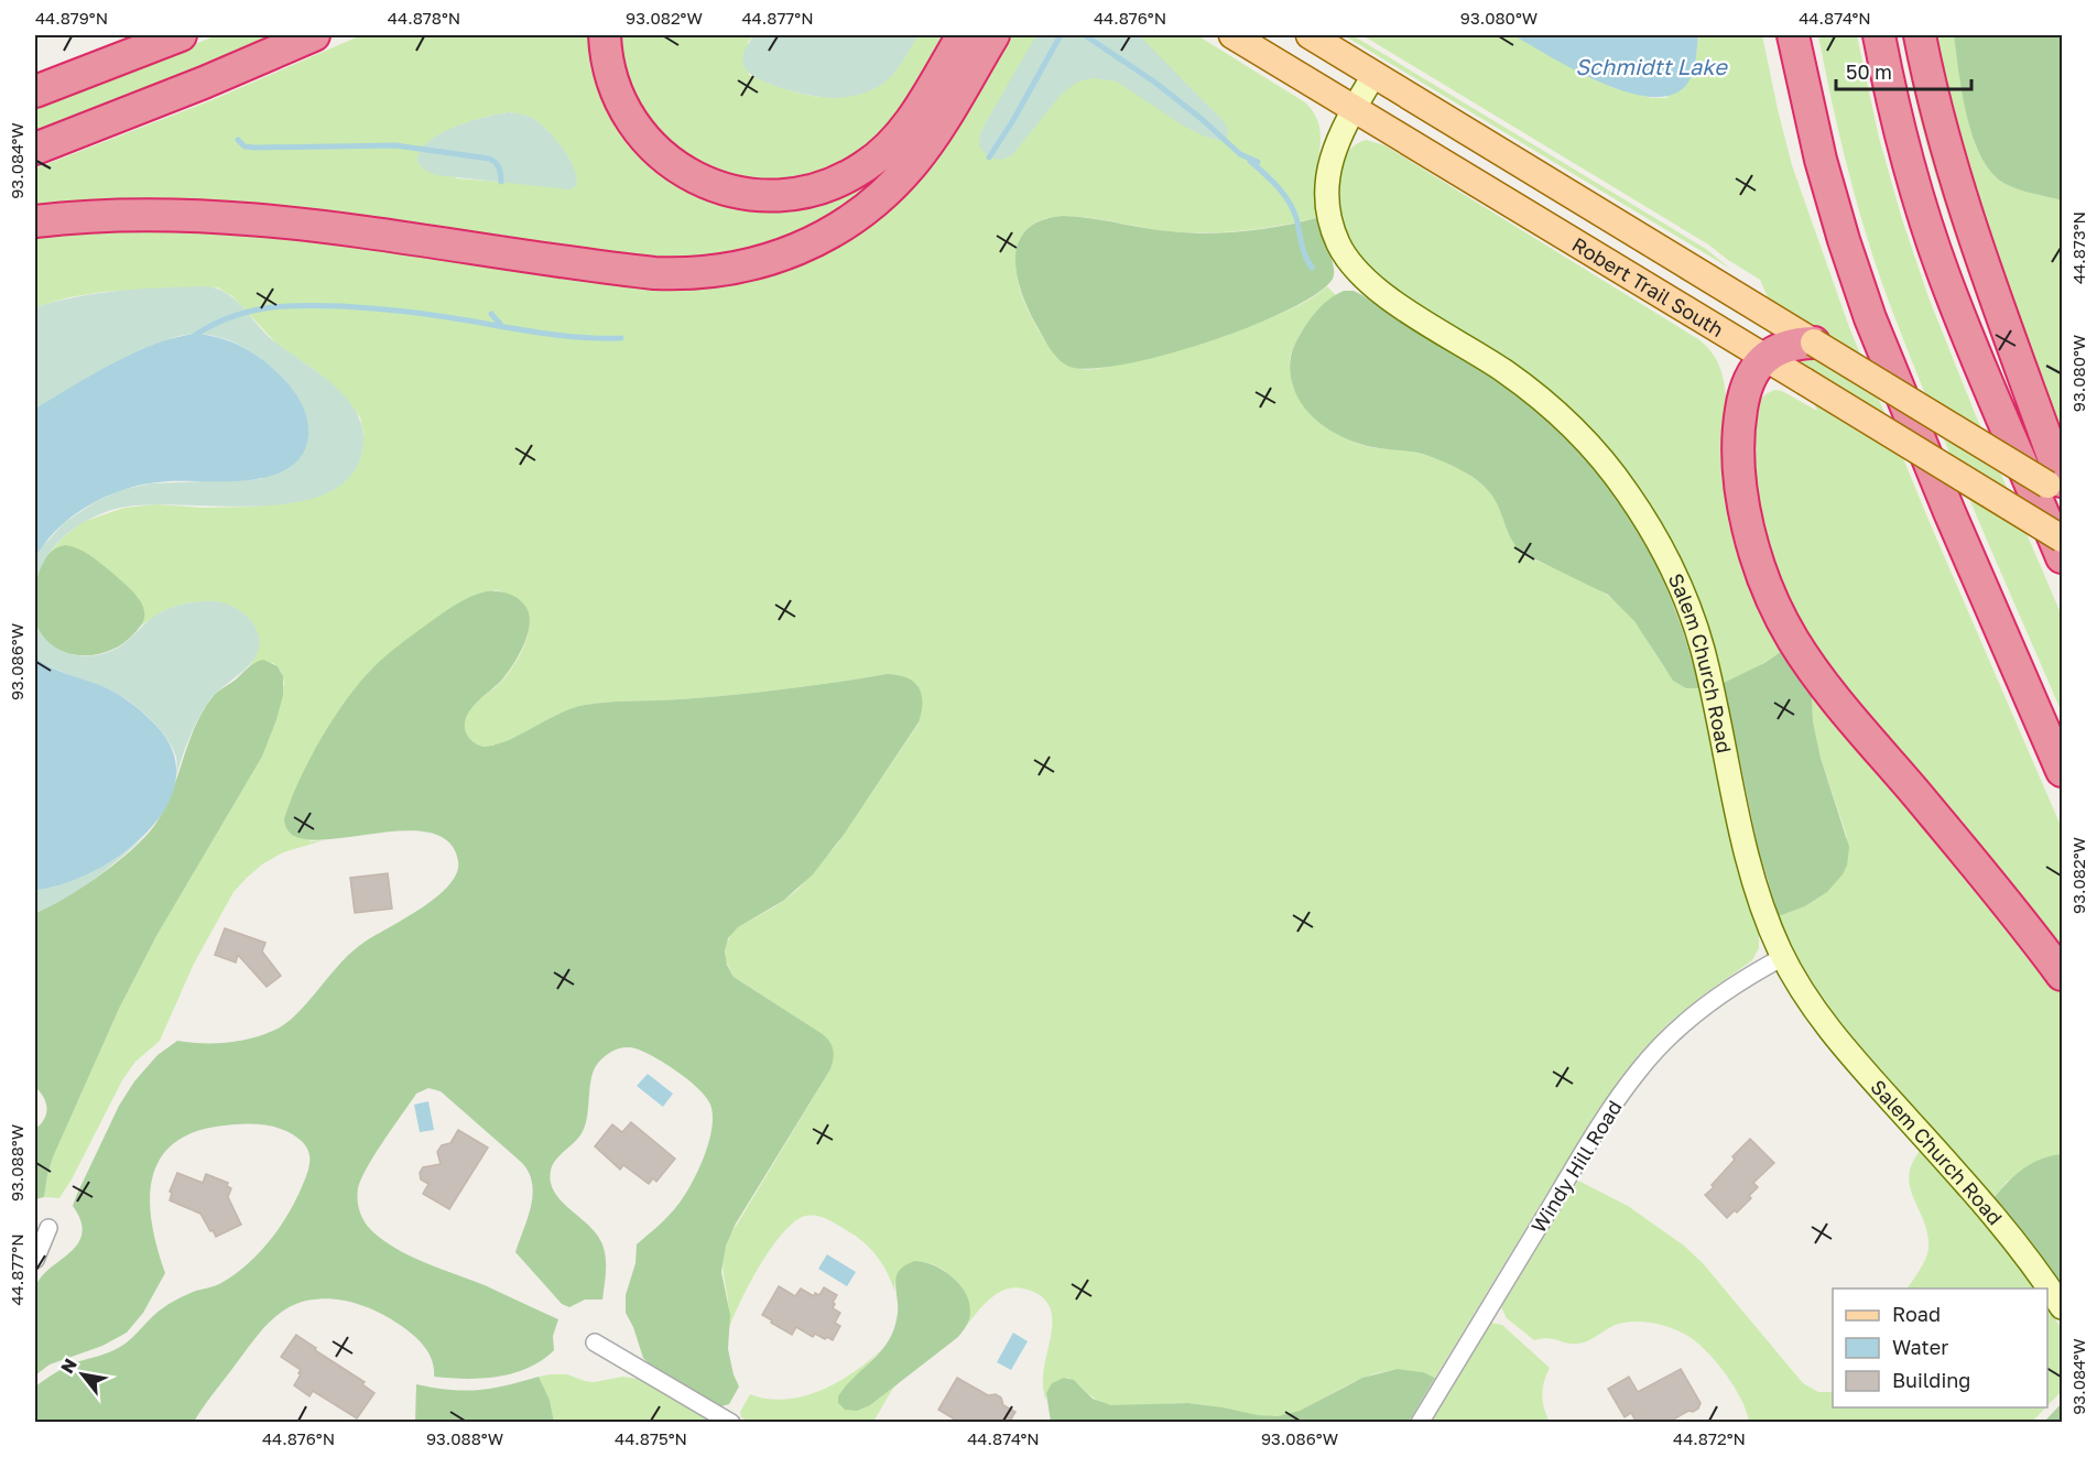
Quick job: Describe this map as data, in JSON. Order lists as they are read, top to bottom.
{
  "streets": {
    "main road": ["Robert Trail South"],
    "street": ["Salem Church Road", "Windy Hill Road"]
  },
  "crossings": [
    ["Robert Trail South", "Salem Church Road"],
    ["Salem Church Road", "Windy Hill Road"]
  ],
  "water": ["Schmidtt Lake"],
  "legend": ["Road", "Water", "Building"],
  "scale_bar": "50 m",
  "north": "top left",
  "coordinates": [
    "44.879°N",
    "44.878°N",
    "93.082°W",
    "44.877°N",
    "44.876°N",
    "93.080°W",
    "44.874°N",
    "93.084°W",
    "44.873°N",
    "93.086°W",
    "93.088°W",
    "44.875°N",
    "44.872°N"
  ]
}
